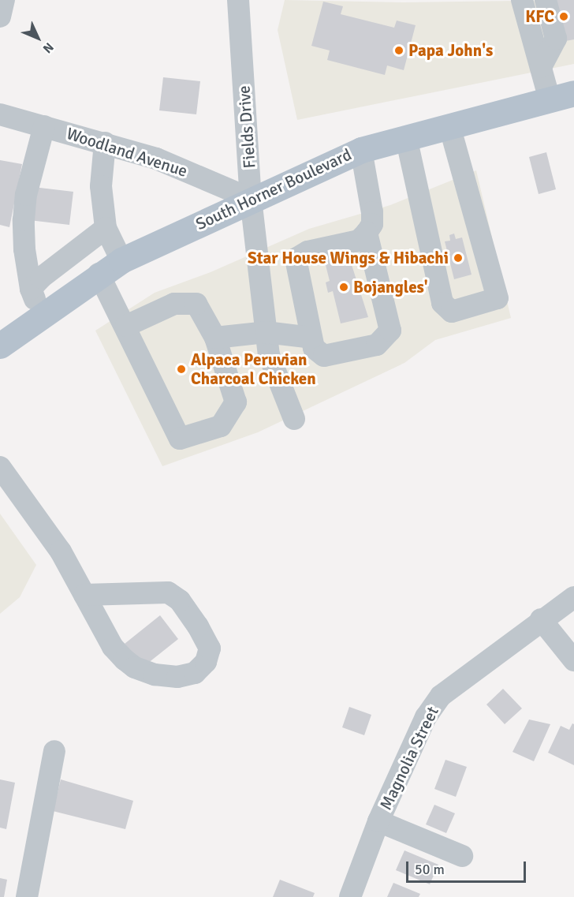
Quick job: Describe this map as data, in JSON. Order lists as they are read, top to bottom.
{
  "streets": {
    "main road": ["South Horner Boulevard"],
    "street": ["Fields Drive", "Woodland Avenue", "Magnolia Street"]
  },
  "crossings": [
    ["Fields Drive", "Woodland Avenue"],
    ["Fields Drive", "South Horner Boulevard"],
    ["Woodland Avenue", "South Horner Boulevard"]
  ],
  "places": [
    "KFC",
    "Papa John's",
    "Star House Wings & Hibachi",
    "Bojangles'",
    "Alpaca Peruvian Charcoal Chicken"
  ],
  "scale_bar": "50 m",
  "north": "bottom right"
}
